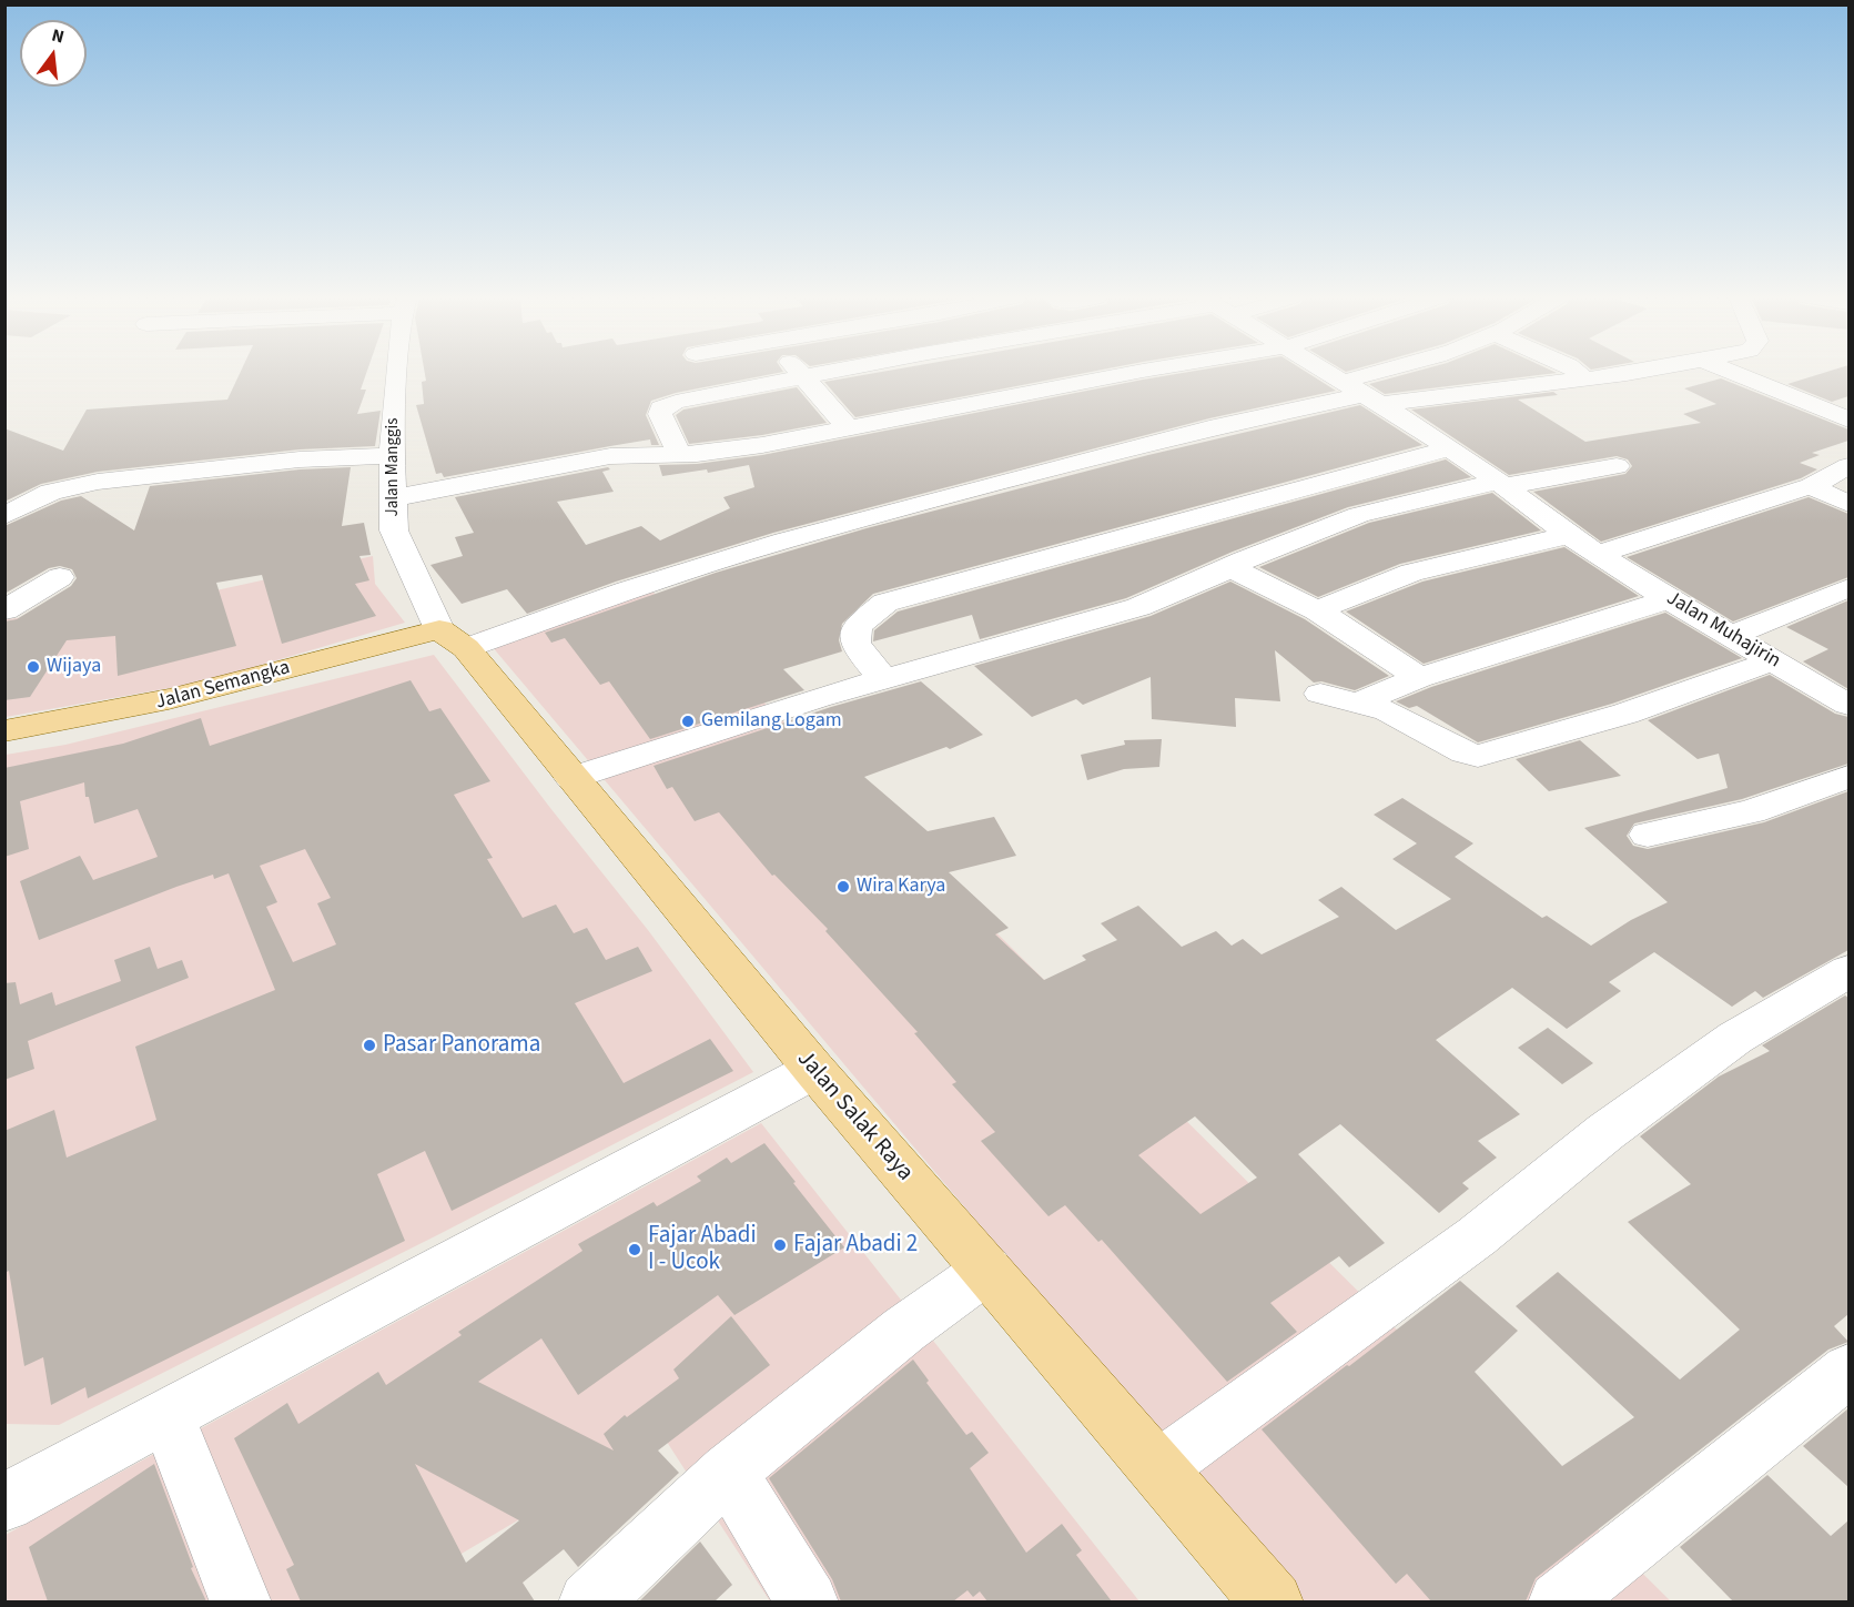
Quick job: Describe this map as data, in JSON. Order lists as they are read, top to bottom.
{
  "streets": {
    "main road": ["Jalan Semangka", "Jalan Salak Raya"],
    "street": ["Jalan Manggis", "Jalan Muhajirin"]
  },
  "crossings": [
    ["Jalan Manggis", "Jalan Semangka"],
    ["Jalan Manggis", "Jalan Salak Raya"],
    ["Jalan Semangka", "Jalan Salak Raya"]
  ],
  "places": [
    "Wijaya",
    "Gemilang Logam",
    "Wira Karya",
    "Pasar Panorama",
    "Fajar Abadi 2",
    "Fajar Abadi I - Ucok"
  ],
  "north": "top"
}
